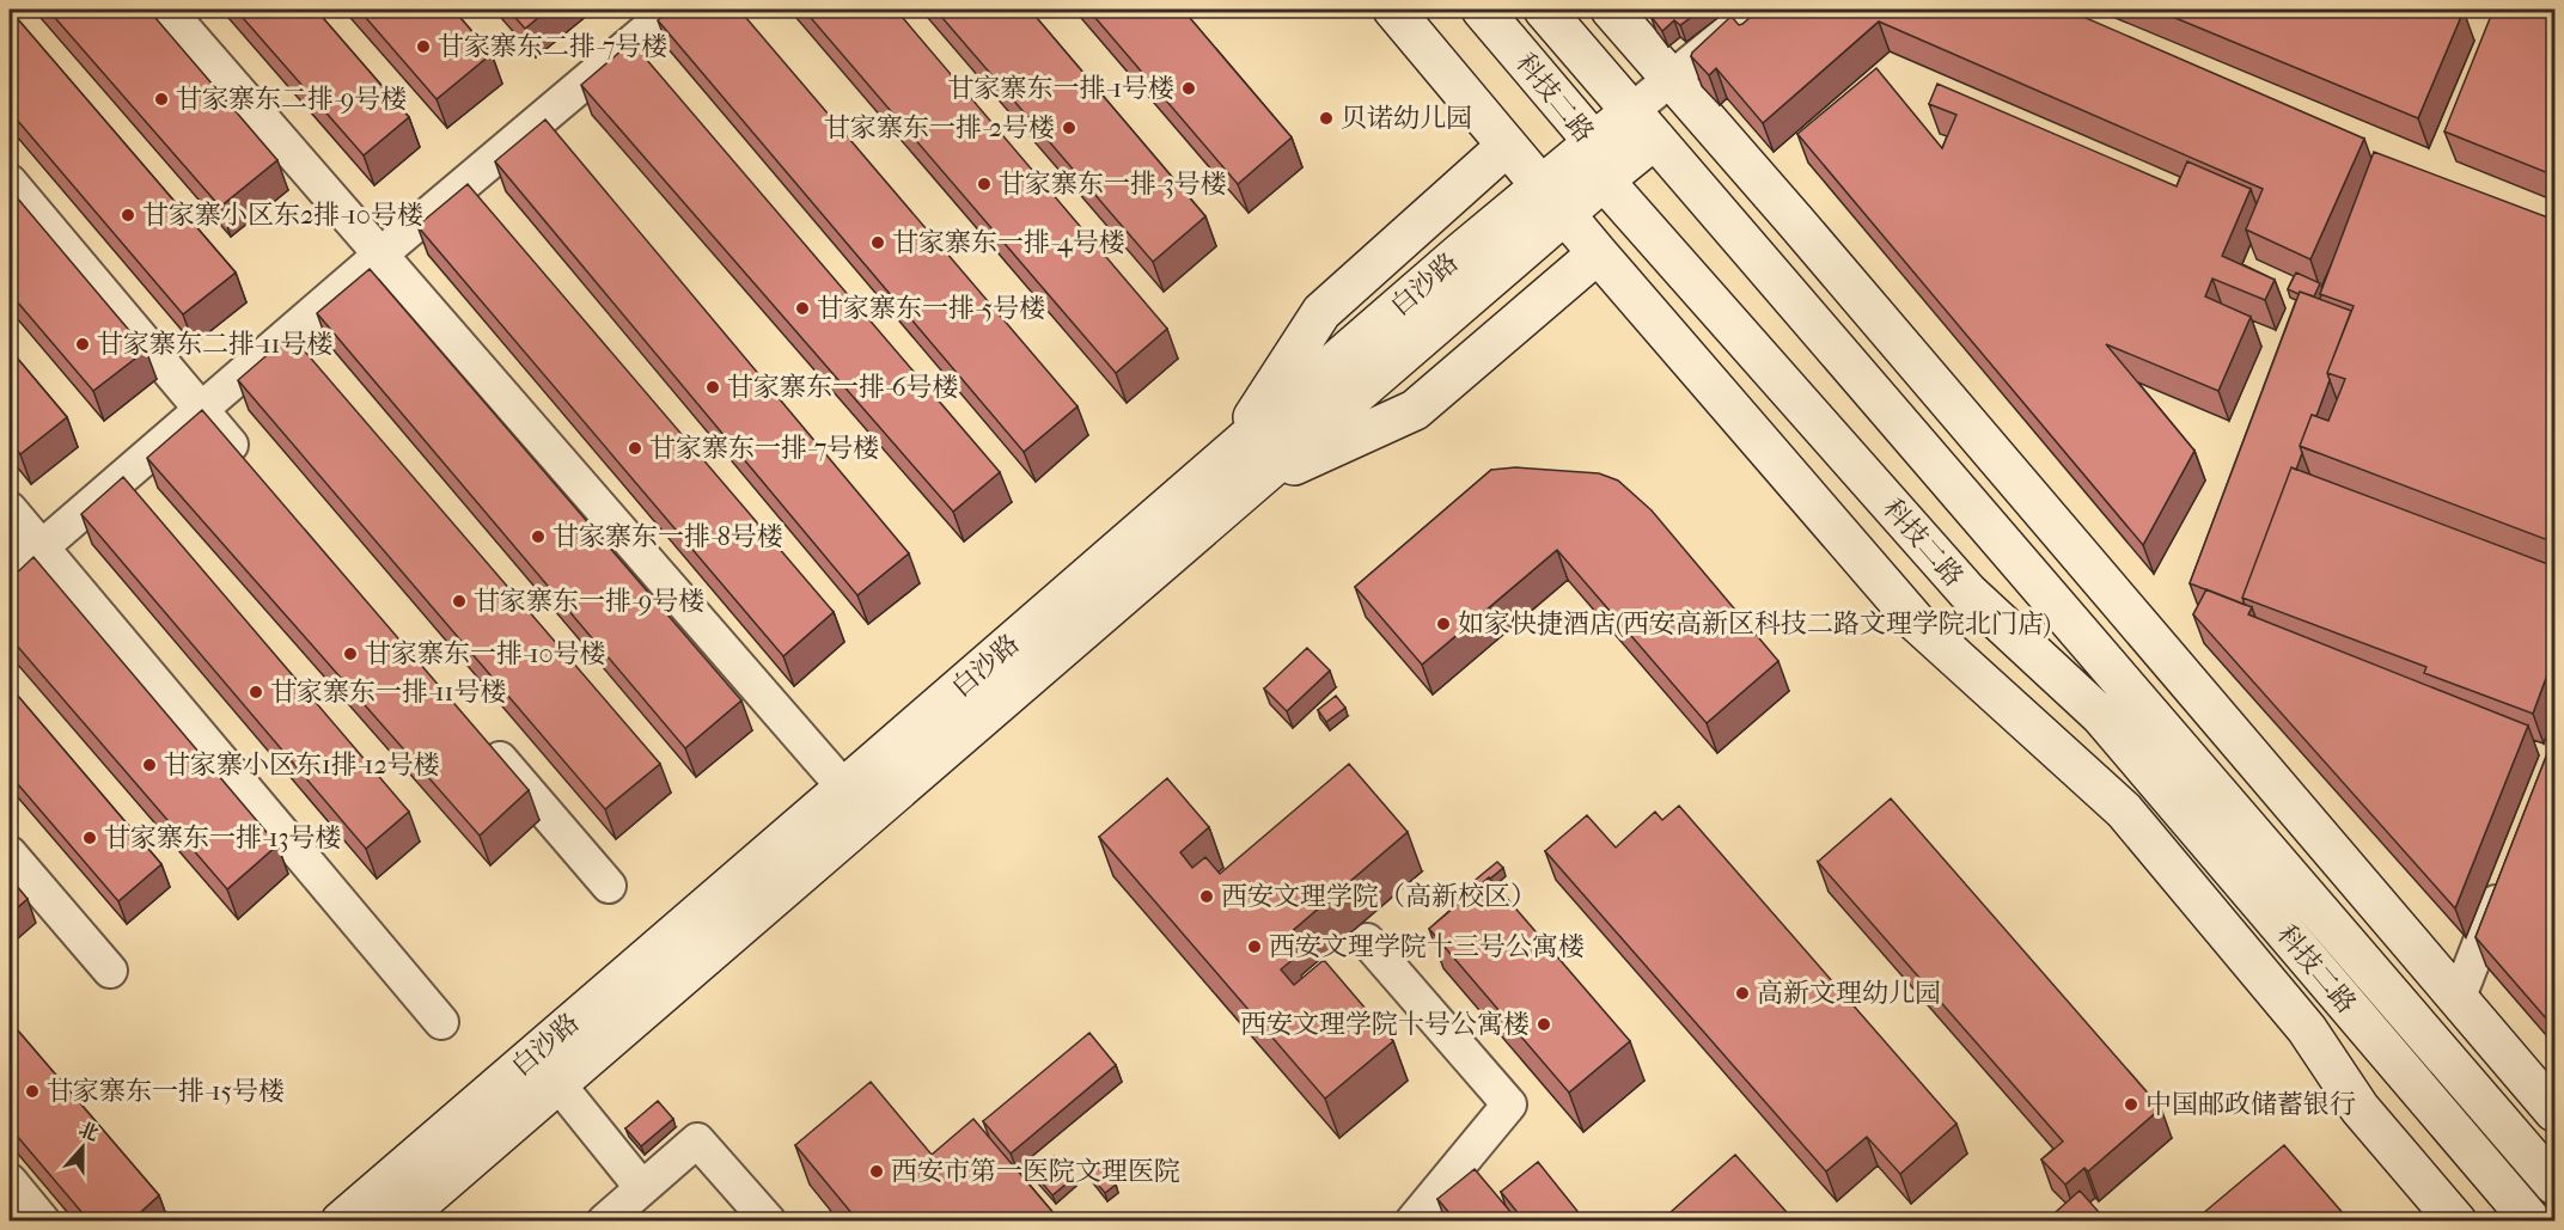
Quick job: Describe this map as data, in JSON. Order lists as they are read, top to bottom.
{
  "streets": {
    "street": ["科技二路", "白沙路"]
  },
  "crossings": [
    ["科技二路", "白沙路"]
  ],
  "places": [
    "甘家寨东二排-7号楼",
    "甘家寨东一排-1号楼",
    "甘家寨东二排-9号楼",
    "贝诺幼儿园",
    "甘家寨东一排-2号楼",
    "甘家寨东一排-3号楼",
    "甘家寨小区东2排-10号楼",
    "甘家寨东一排-4号楼",
    "甘家寨东一排-5号楼",
    "甘家寨东二排-11号楼",
    "甘家寨东一排-6号楼",
    "甘家寨东一排-7号楼",
    "甘家寨东一排-8号楼",
    "甘家寨东一排-9号楼",
    "如家快捷酒店(西安高新区科技二路文理学院北门店)",
    "甘家寨东一排-10号楼",
    "甘家寨东一排-11号楼",
    "甘家寨小区东1排-12号楼",
    "甘家寨东一排-13号楼",
    "西安文理学院（高新校区）",
    "西安文理学院十三号公寓楼",
    "高新文理幼儿园",
    "西安文理学院十号公寓楼",
    "甘家寨东一排-15号楼",
    "中国邮政储蓄银行",
    "西安市第一医院文理医院"
  ],
  "north": "top"
}
